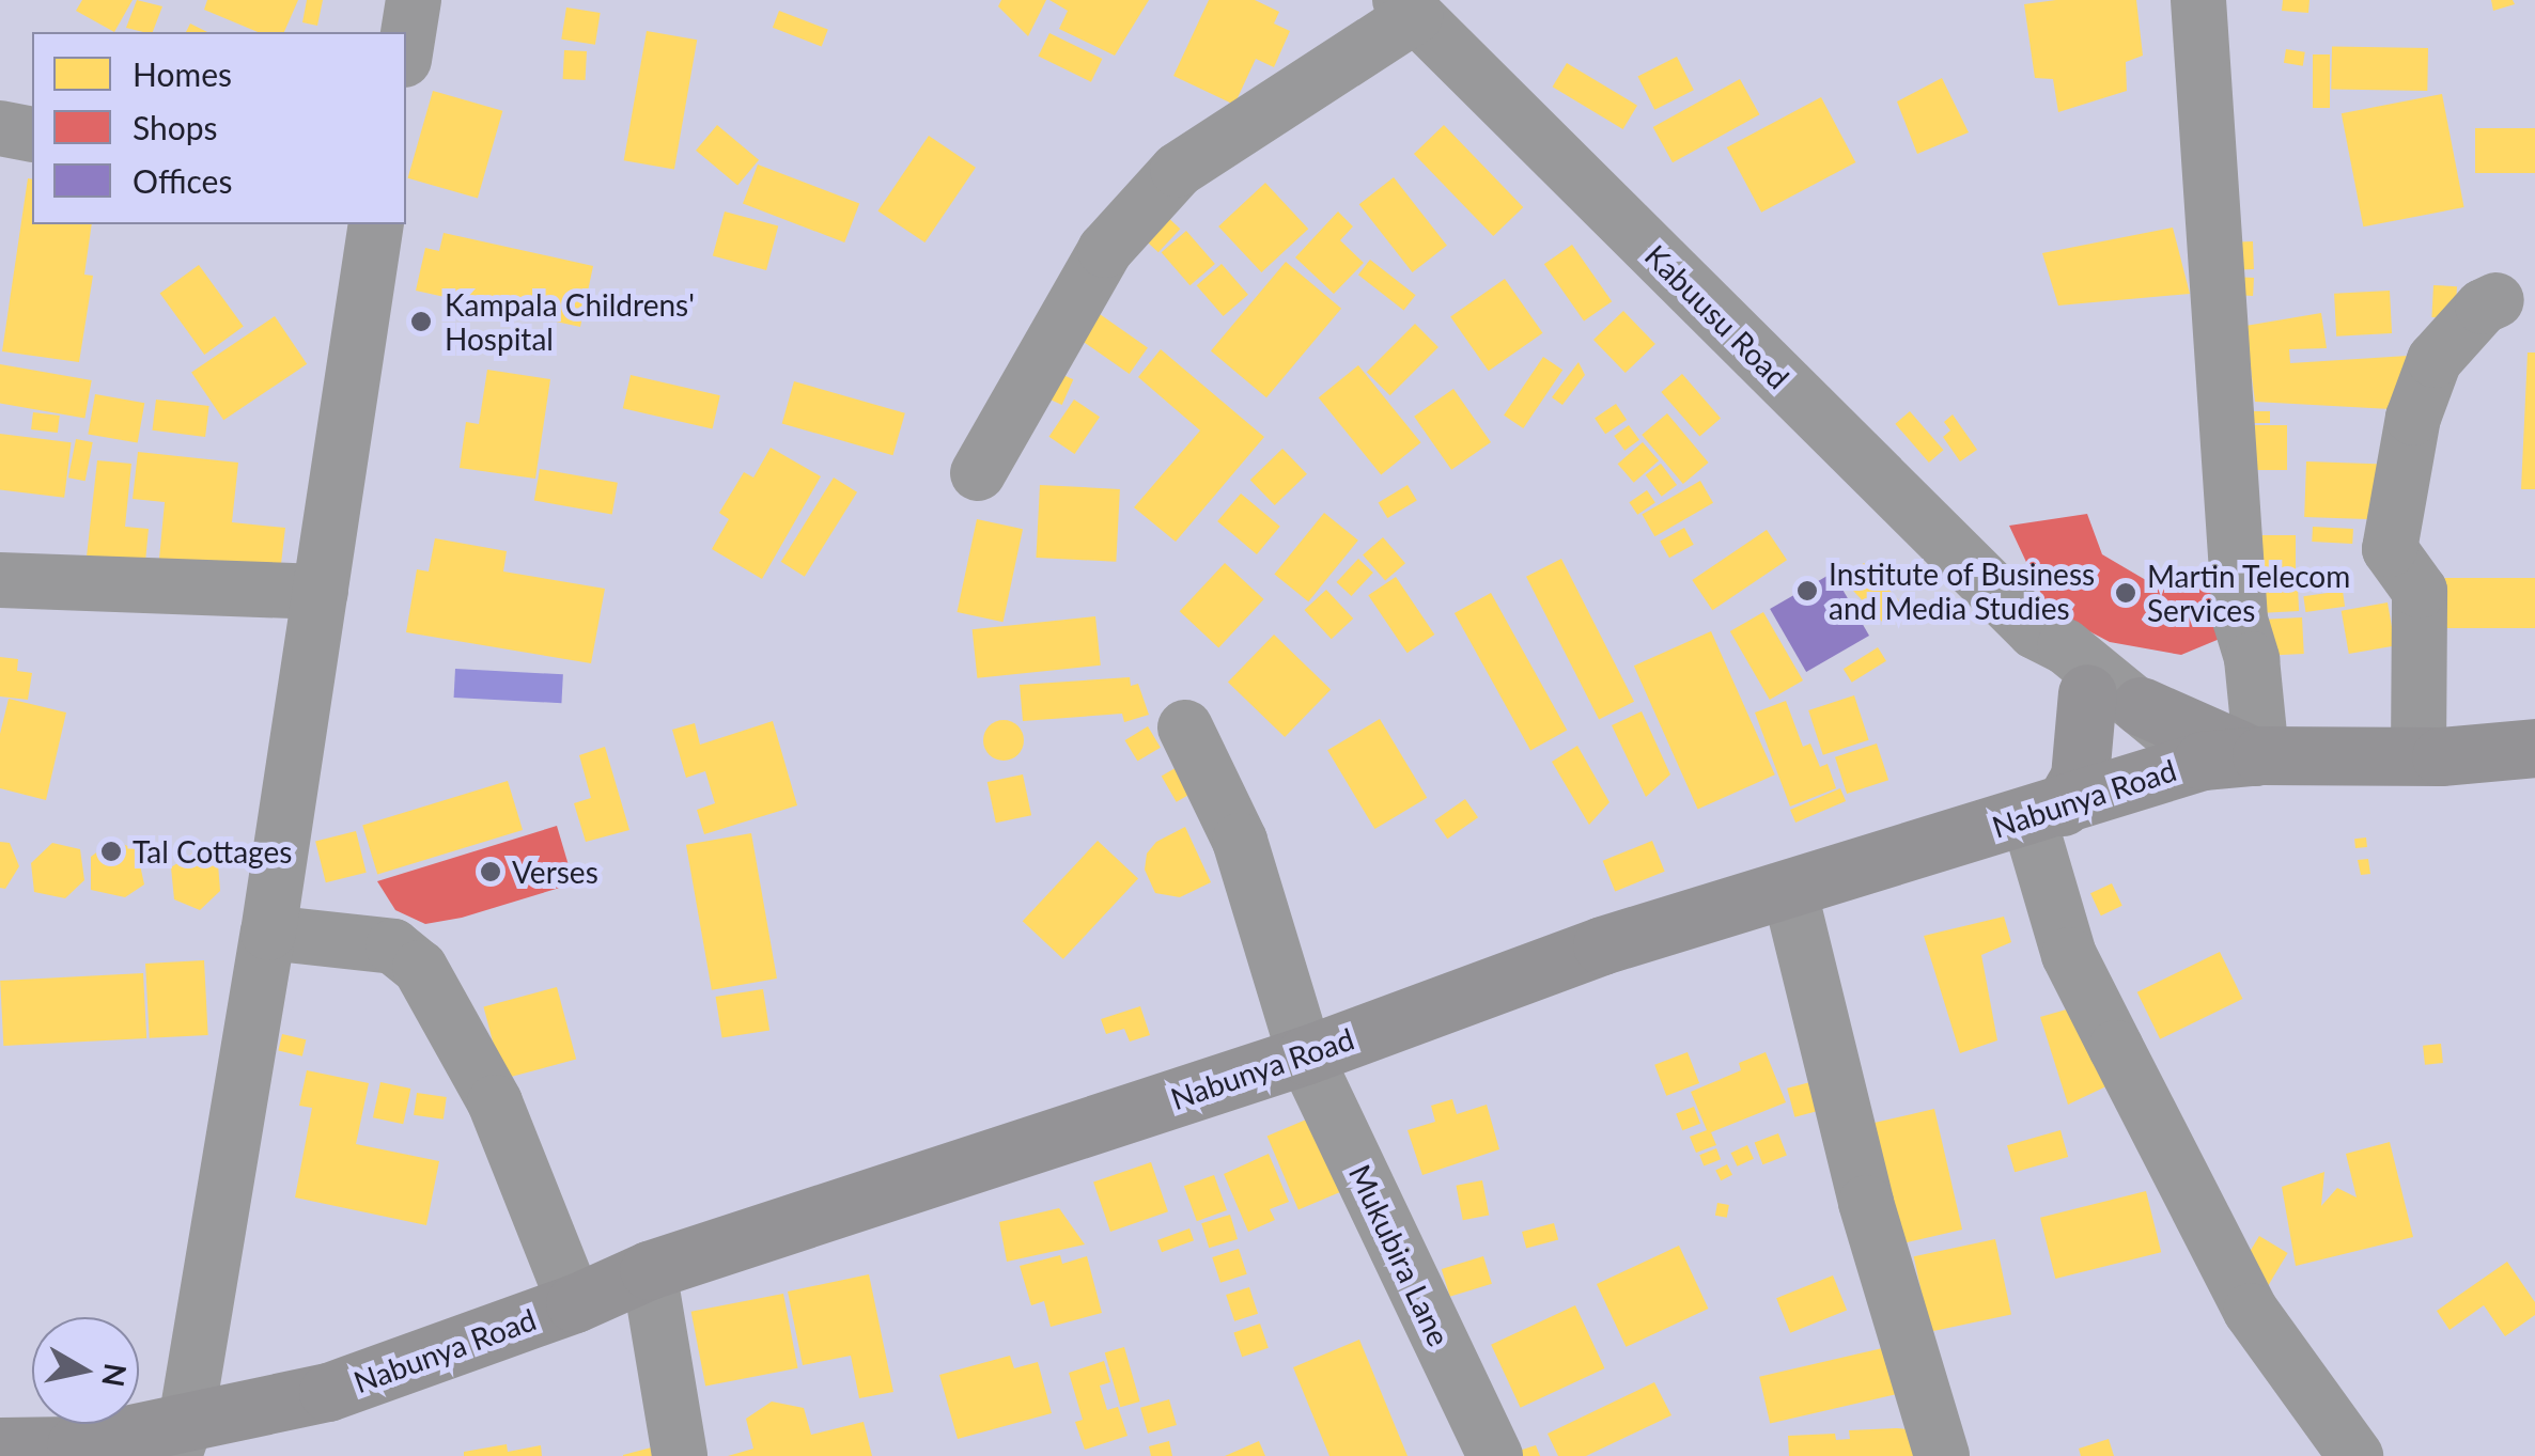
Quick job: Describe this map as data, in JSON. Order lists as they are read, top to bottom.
{
  "streets": {
    "main road": ["Nabunya Road"],
    "street": ["Kabuusu Road", "Mukubira Lane"]
  },
  "crossings": [
    ["Kabuusu Road", "Nabunya Road"],
    ["Nabunya Road", "Mukubira Lane"]
  ],
  "places": [
    "Kampala Childrens' Hospital",
    "Institute of Business and Media Studies",
    "Martin Telecom Services",
    "Tal Cottages",
    "Verses"
  ],
  "legend": ["Homes", "Shops", "Offices"],
  "north": "right"
}
